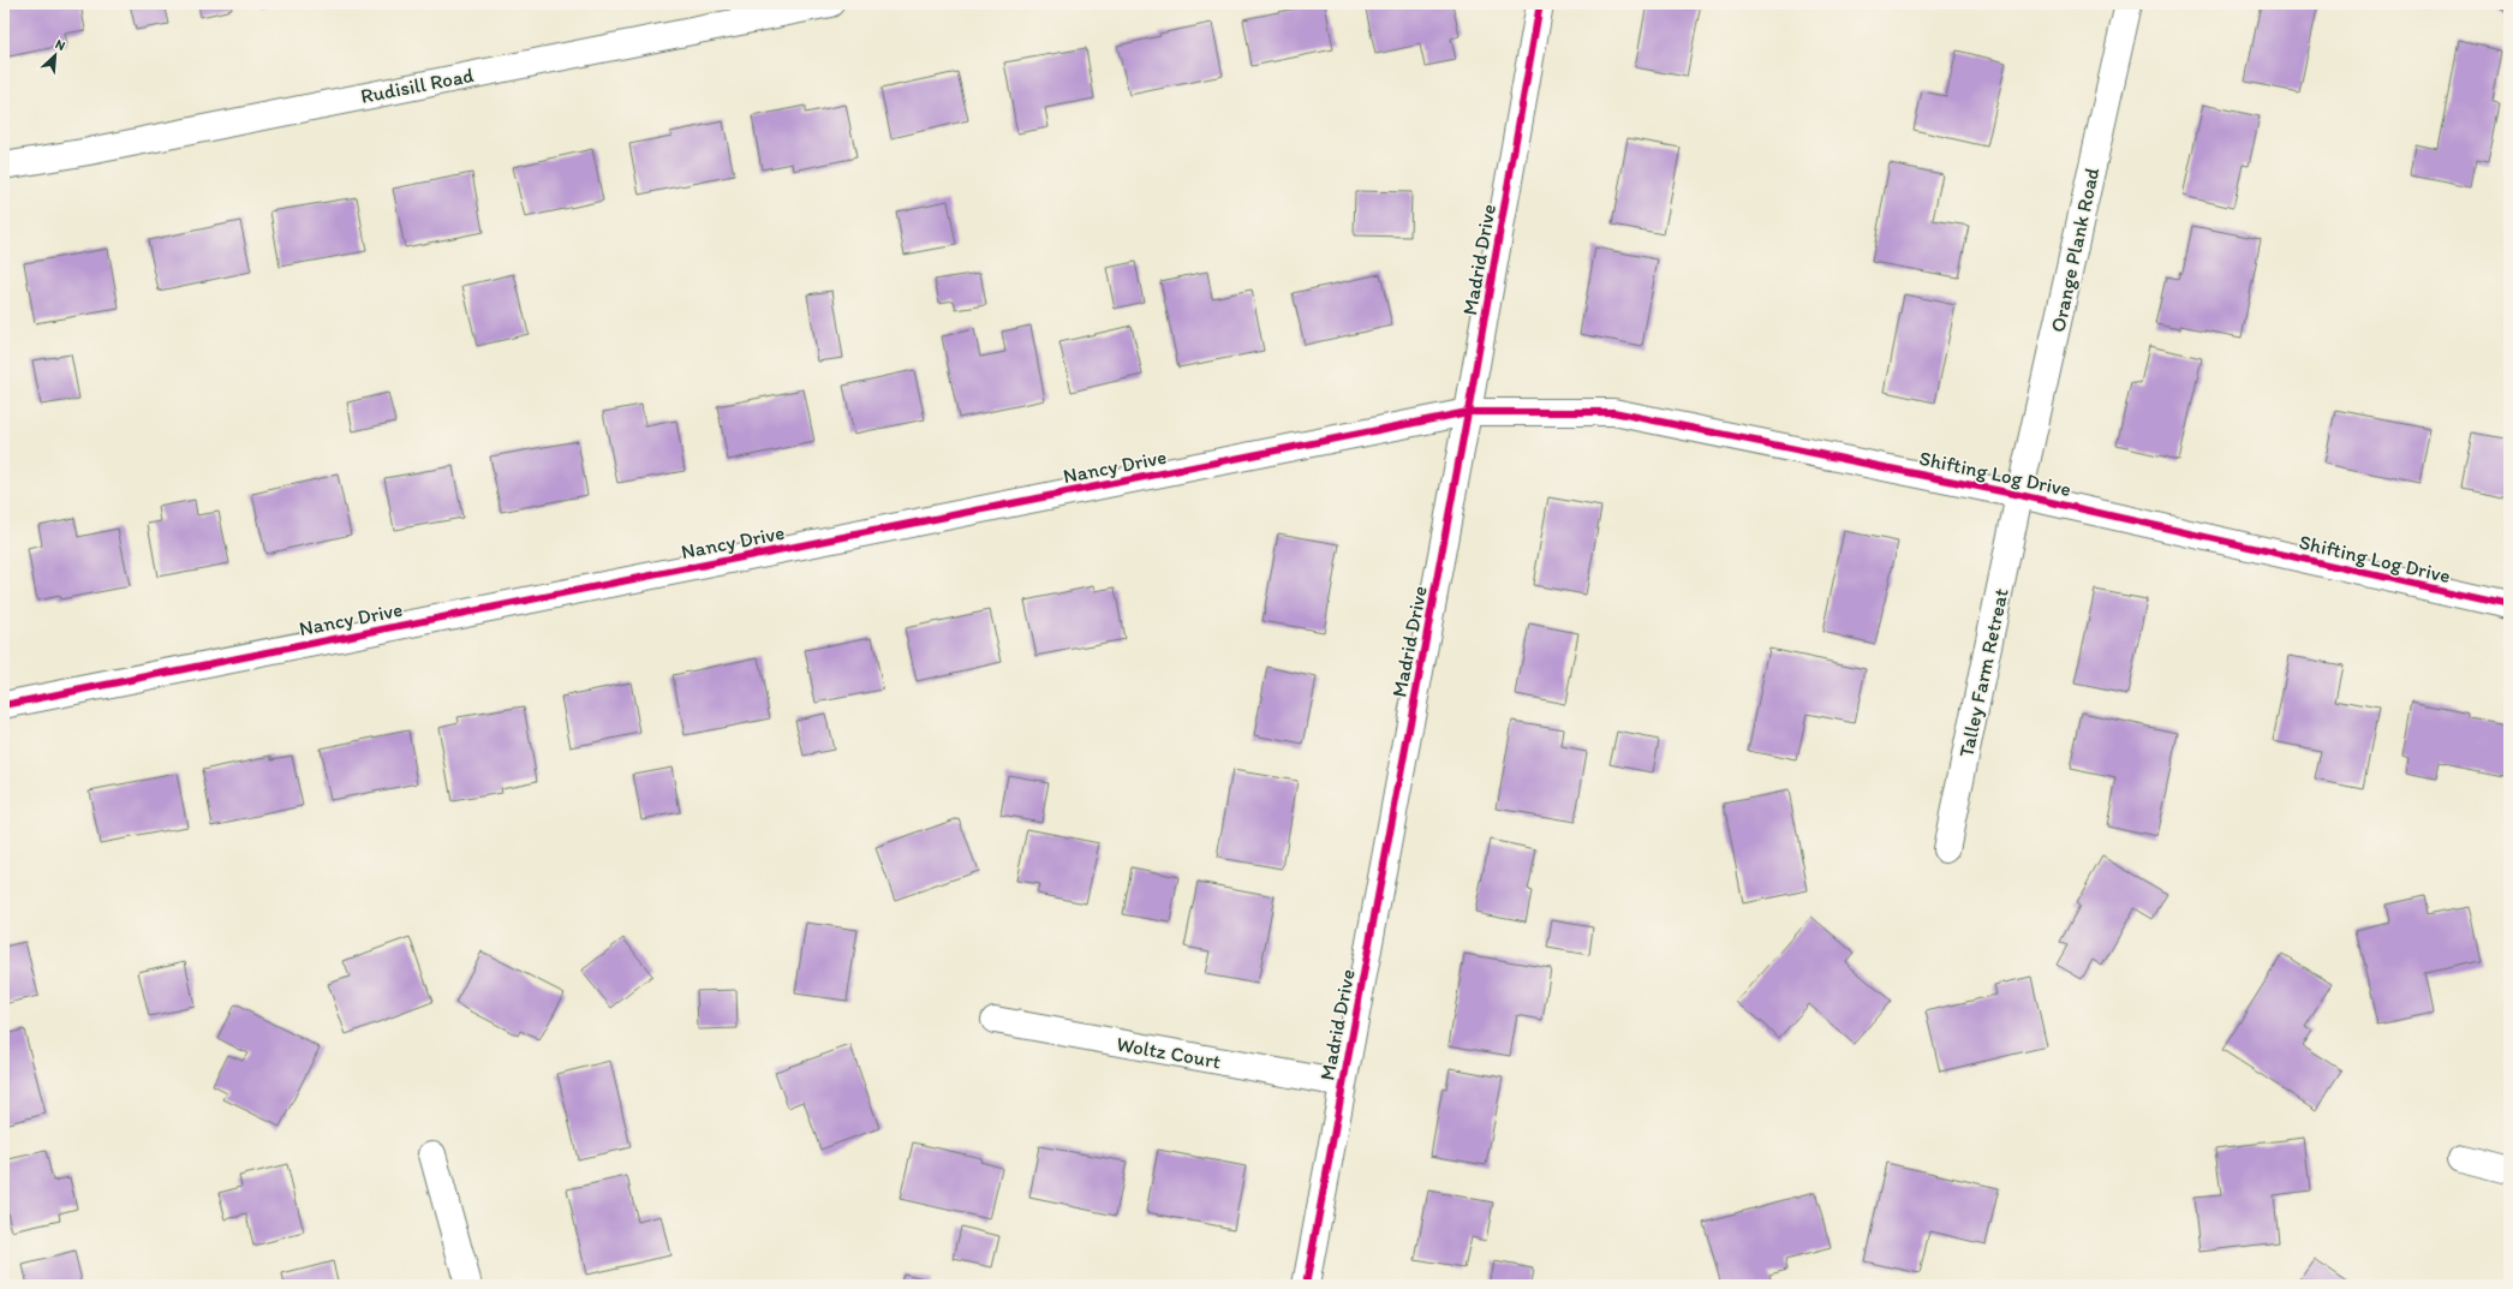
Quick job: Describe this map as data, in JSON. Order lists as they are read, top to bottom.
{
  "streets": {
    "street": [
      "Rudisill Road",
      "Orange Plank Road",
      "Madrid Drive",
      "Nancy Drive",
      "Shifting Log Drive",
      "Talley Farm Retreat",
      "Woltz Court"
    ]
  },
  "crossings": [
    ["Orange Plank Road", "Shifting Log Drive"],
    ["Orange Plank Road", "Talley Farm Retreat"],
    ["Madrid Drive", "Nancy Drive"],
    ["Madrid Drive", "Shifting Log Drive"],
    ["Madrid Drive", "Woltz Court"],
    ["Nancy Drive", "Shifting Log Drive"],
    ["Shifting Log Drive", "Talley Farm Retreat"]
  ],
  "north": "top right"
}
